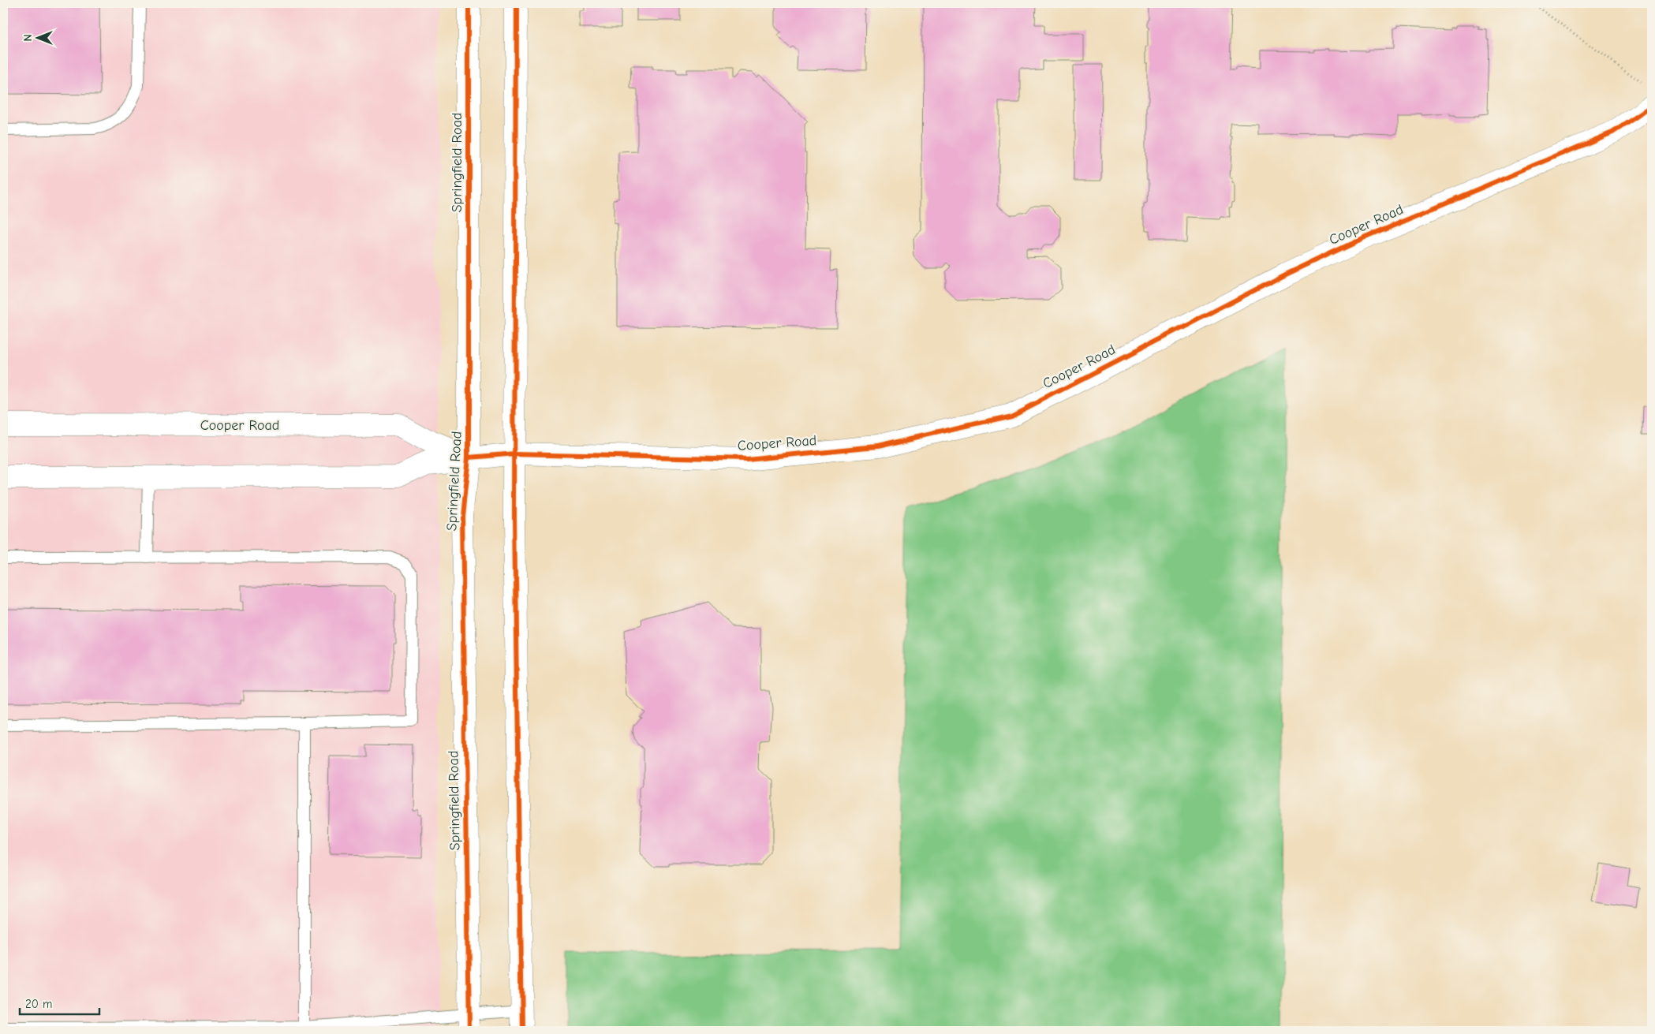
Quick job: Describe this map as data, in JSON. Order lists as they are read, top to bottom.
{
  "streets": {
    "main road": ["Springfield Road", "Cooper Road"]
  },
  "crossings": [
    ["Springfield Road", "Cooper Road"]
  ],
  "scale_bar": "20 m",
  "north": "left"
}
